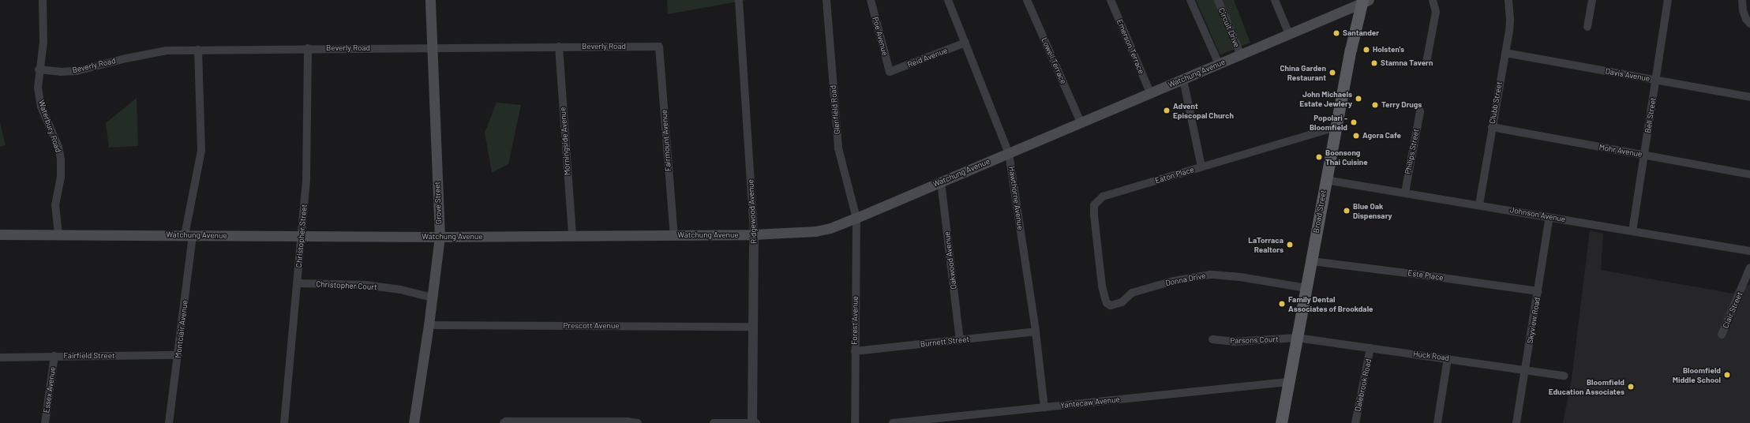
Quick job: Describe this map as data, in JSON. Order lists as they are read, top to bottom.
{
  "streets": {
    "main road": ["Watchung Avenue", "Grove Street", "Broad Street"],
    "street": [
      "Circuit Drive",
      "Poe Avenue",
      "Beverly Road",
      "Emerson Terrace",
      "Reid Avenue",
      "Lowell Terrace",
      "Davis Avenue",
      "Clubb Street",
      "Glenfield Road",
      "Bell Street",
      "Waterbury Road",
      "Fairmount Avenue",
      "Morningside Avenue",
      "Mohr Avenue",
      "Philips Street",
      "Eaton Place",
      "Hawthorne Avenue",
      "Ridgewood Avenue",
      "Johnson Avenue",
      "Christopher Street",
      "Oakwood Avenue",
      "Este Place",
      "Donna Drive",
      "Christopher Court",
      "Clair Street",
      "Forest Avenue",
      "Skyview Road",
      "Prescott Avenue",
      "Montclair Avenue",
      "Parsons Court",
      "Burnett Street",
      "Fairfield Street",
      "Huck Road",
      "Dalebrook Road",
      "Essex Avenue",
      "Yantecaw Avenue"
    ]
  },
  "crossings": [
    ["Circuit Drive", "Watchung Avenue"],
    ["Poe Avenue", "Reid Avenue"],
    ["Beverly Road", "Waterbury Road"],
    ["Beverly Road", "Fairmount Avenue"],
    ["Beverly Road", "Morningside Avenue"],
    ["Beverly Road", "Grove Street"],
    ["Beverly Road", "Christopher Street"],
    ["Beverly Road", "Montclair Avenue"],
    ["Emerson Terrace", "Watchung Avenue"],
    ["Reid Avenue", "Hawthorne Avenue"],
    ["Lowell Terrace", "Watchung Avenue"],
    ["Watchung Avenue", "Glenfield Road"],
    ["Watchung Avenue", "Waterbury Road"],
    ["Watchung Avenue", "Fairmount Avenue"],
    ["Watchung Avenue", "Morningside Avenue"],
    ["Watchung Avenue", "Hawthorne Avenue"],
    ["Watchung Avenue", "Grove Street"],
    ["Watchung Avenue", "Ridgewood Avenue"],
    ["Watchung Avenue", "Broad Street"],
    ["Watchung Avenue", "Christopher Street"],
    ["Watchung Avenue", "Oakwood Avenue"],
    ["Watchung Avenue", "Forest Avenue"],
    ["Watchung Avenue", "Montclair Avenue"],
    ["Davis Avenue", "Clubb Street"],
    ["Davis Avenue", "Bell Street"],
    ["Clubb Street", "Mohr Avenue"],
    ["Clubb Street", "Johnson Avenue"],
    ["Glenfield Road", "Forest Avenue"],
    ["Bell Street", "Mohr Avenue"],
    ["Bell Street", "Johnson Avenue"],
    ["Philips Street", "Johnson Avenue"],
    ["Eaton Place", "Broad Street"],
    ["Eaton Place", "Donna Drive"],
    ["Hawthorne Avenue", "Burnett Street"],
    ["Hawthorne Avenue", "Yantecaw Avenue"],
    ["Grove Street", "Christopher Court"],
    ["Grove Street", "Prescott Avenue"],
    ["Ridgewood Avenue", "Prescott Avenue"],
    ["Broad Street", "Johnson Avenue"],
    ["Broad Street", "Este Place"],
    ["Broad Street", "Donna Drive"],
    ["Broad Street", "Parsons Court"],
    ["Broad Street", "Huck Road"],
    ["Broad Street", "Yantecaw Avenue"],
    ["Johnson Avenue", "Skyview Road"],
    ["Christopher Street", "Christopher Court"],
    ["Oakwood Avenue", "Burnett Street"],
    ["Este Place", "Skyview Road"],
    ["Forest Avenue", "Burnett Street"],
    ["Skyview Road", "Huck Road"],
    ["Montclair Avenue", "Fairfield Street"],
    ["Parsons Court", "Huck Road"],
    ["Fairfield Street", "Essex Avenue"],
    ["Huck Road", "Dalebrook Road"]
  ],
  "places": [
    "Santander",
    "Holsten's",
    "Stamna Tavern",
    "China Garden Restaurant",
    "John Michaels Estate Jewlery",
    "Terry Drugs",
    "Advent Episcopal Church",
    "Popolari - Bloomfield",
    "Agora Cafe",
    "Boonsong Thai Cuisine",
    "Blue Oak Dispensary",
    "LaTorraca Realtors",
    "Family Dental Associates of Brookdale",
    "Bloomfield Middle School",
    "Bloomfield Education Associates"
  ]
}
